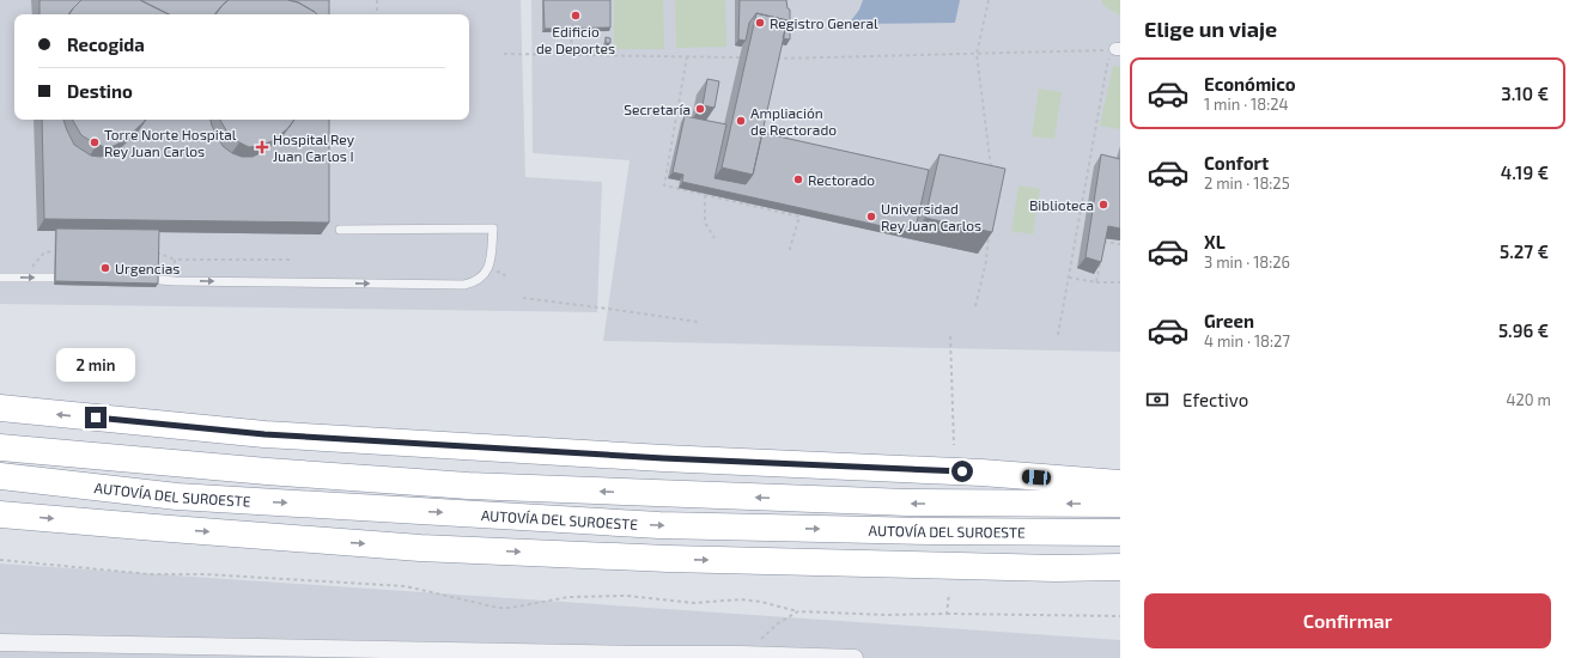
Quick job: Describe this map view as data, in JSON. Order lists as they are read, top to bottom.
{
  "streets": {
    "highway": ["AUTOVÍA DEL SUROESTE"]
  },
  "places": {
    "other": [
      "Edificio de Deportes",
      "Registro General",
      "Secretaría",
      "Ampliación de Rectorado",
      "Torre Norte Hospital Rey Juan Carlos",
      "Rectorado",
      "Biblioteca",
      "Universidad Rey Juan Carlos",
      "Urgencias"
    ],
    "health": ["Hospital Rey Juan Carlos I"]
  },
  "page": {
    "heading": "Elige un viaje",
    "banner": ["Recogida", "Destino"],
    "list": [
      {
        "name": "Económico",
        "note": "1 min · 18:24",
        "value": "3.10 €"
      },
      {
        "name": "Confort",
        "note": "2 min · 18:25",
        "value": "4.19 €"
      },
      {
        "name": "XL",
        "note": "3 min · 18:26",
        "value": "5.27 €"
      },
      {
        "name": "Green",
        "note": "4 min · 18:27",
        "value": "5.96 €"
      }
    ],
    "bubble": "2 min",
    "pay": ["Efectivo", "420 m"],
    "buttons": "Confirmar"
  }
}
